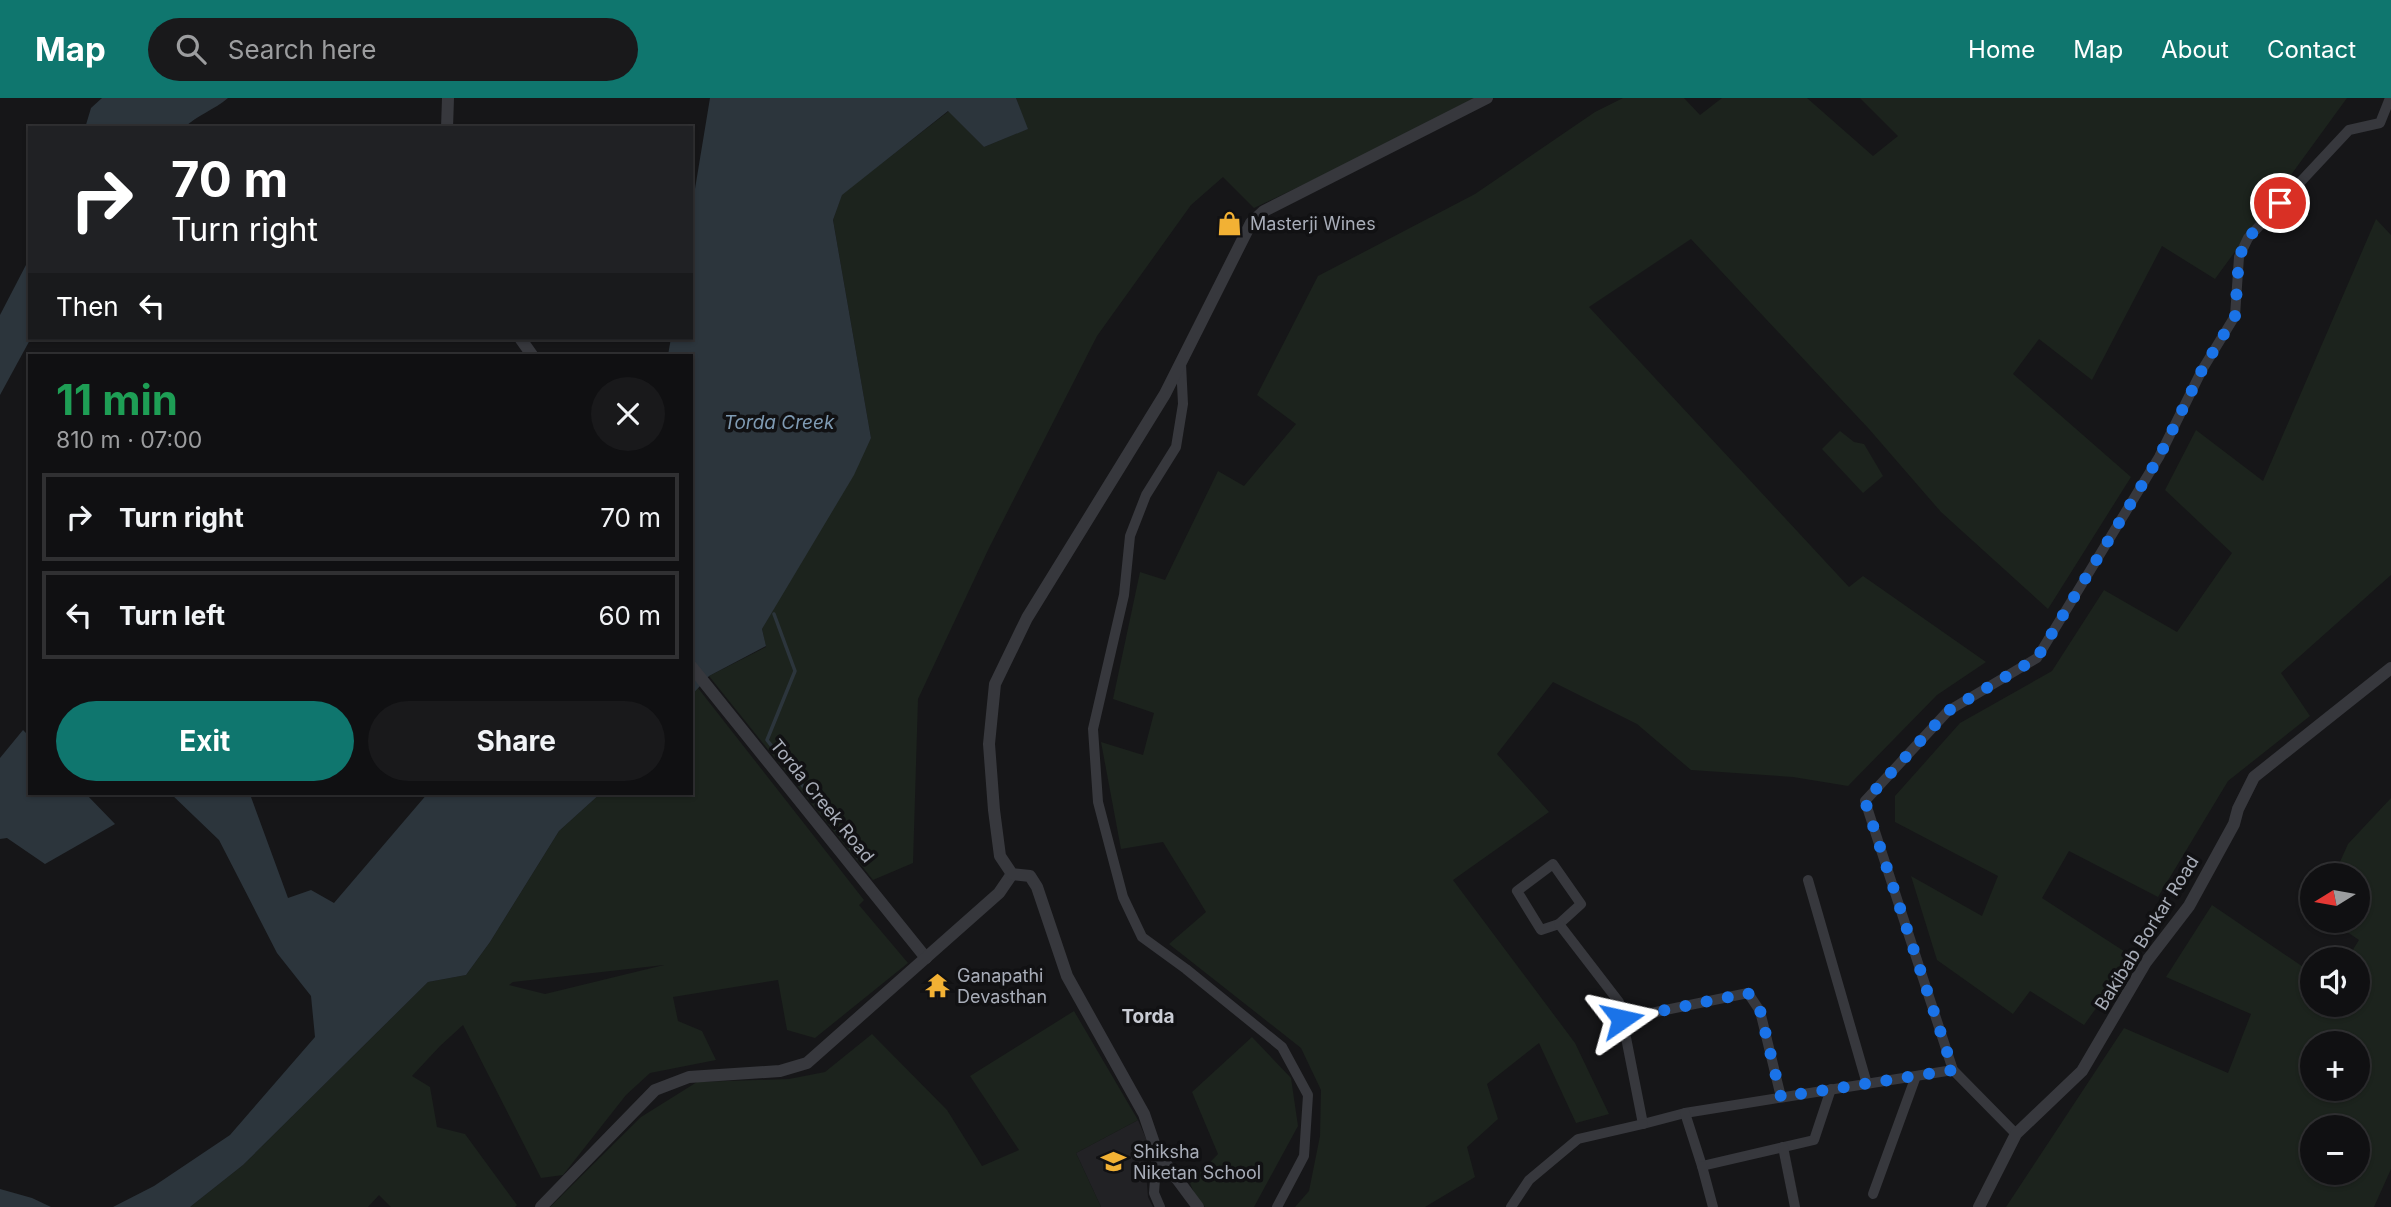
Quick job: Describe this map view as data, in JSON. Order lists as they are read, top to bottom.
{
  "streets": {
    "street": ["Torda Creek Road", "Bakibab Borkar Road"]
  },
  "districts": ["Torda"],
  "water": ["Torda Creek"],
  "places": {
    "shop": ["Masterji Wines"],
    "temple": ["Ganapathi Devasthan"],
    "school or university": ["Shiksha Niketan School"]
  },
  "north": "left",
  "page": {
    "header": "Map",
    "search": "Search here",
    "nav": [
      "Home",
      "Map",
      "About",
      "Contact"
    ],
    "turn": ["70 m", "Turn right"],
    "then": "Then",
    "heading": ["11 min", "810 m · 07:00"],
    "list": [
      {
        "name": "Turn right",
        "value": "70 m"
      },
      {
        "name": "Turn left",
        "value": "60 m"
      }
    ],
    "buttons": ["Exit", "Share"],
    "map_buttons": ["+", "−"]
  }
}
